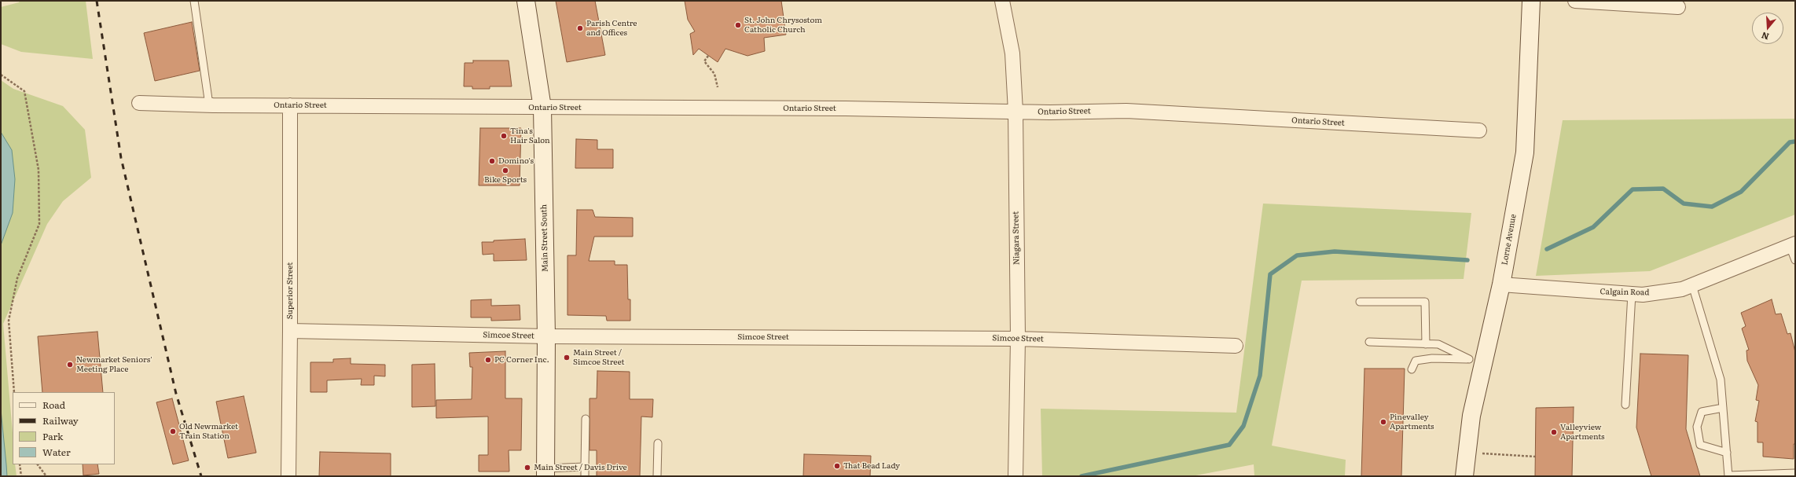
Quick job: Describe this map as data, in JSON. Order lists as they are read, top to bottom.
{
  "streets": {
    "main road": ["Main Street South", "Lorne Avenue"],
    "street": [
      "Ontario Street",
      "Niagara Street",
      "Superior Street",
      "Calgain Road",
      "Simcoe Street"
    ]
  },
  "crossings": [
    ["Ontario Street", "Main Street South"],
    ["Ontario Street", "Niagara Street"],
    ["Ontario Street", "Superior Street"],
    ["Main Street South", "Simcoe Street"],
    ["Niagara Street", "Simcoe Street"],
    ["Lorne Avenue", "Calgain Road"],
    ["Superior Street", "Simcoe Street"]
  ],
  "places": [
    "St. John Chrysostom Catholic Church",
    "Parish Centre and Offices",
    "Tina's Hair Salon",
    "Domino's",
    "Bike Sports",
    "Main Street / Simcoe Street",
    "PC Corner Inc.",
    "Newmarket Seniors' Meeting Place",
    "Pinevalley Apartments",
    "Old Newmarket Train Station",
    "Valleyview Apartments",
    "That Bead Lady",
    "Main Street / Davis Drive"
  ],
  "legend": [
    "Road",
    "Railway",
    "Park",
    "Water"
  ],
  "north": "bottom"
}
